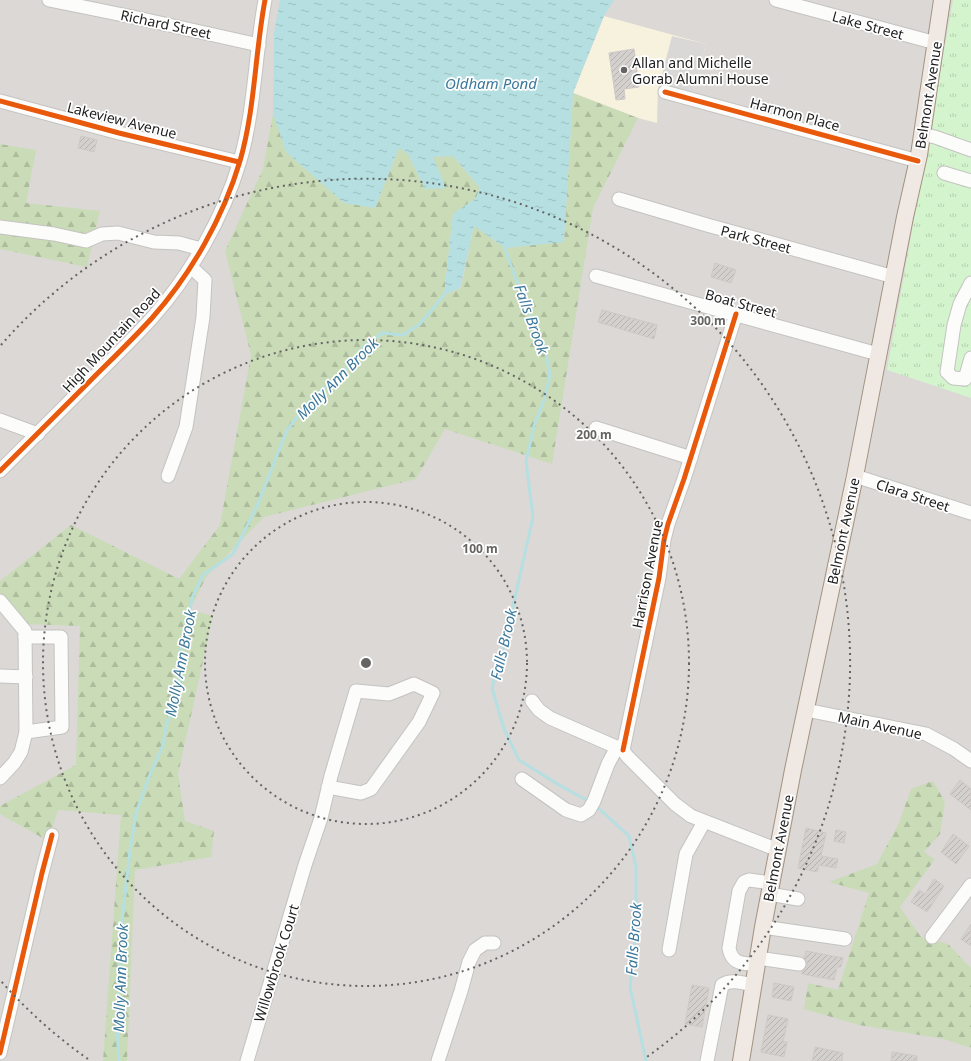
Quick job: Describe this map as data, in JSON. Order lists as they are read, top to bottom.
{
  "streets": {
    "main road": ["Belmont Avenue"],
    "street": [
      "Richard Street",
      "Lake Street",
      "Harmon Place",
      "Lakeview Avenue",
      "Park Street",
      "Boat Street",
      "High Mountain Road",
      "Clara Street",
      "Harrison Avenue",
      "Main Avenue",
      "Willowbrook Court"
    ]
  },
  "crossings": [
    ["Richard Street", "High Mountain Road"],
    ["Lake Street", "Belmont Avenue"],
    ["Belmont Avenue", "Harmon Place"],
    ["Belmont Avenue", "Park Street"],
    ["Belmont Avenue", "Boat Street"],
    ["Belmont Avenue", "Clara Street"],
    ["Belmont Avenue", "Main Avenue"],
    ["Lakeview Avenue", "High Mountain Road"],
    ["Boat Street", "Harrison Avenue"]
  ],
  "water": ["Oldham Pond", "Falls Brook", "Molly Ann Brook"],
  "places": ["Allan and Michelle Gorab Alumni House"],
  "rings": ["300 m", "200 m", "100 m"]
}
